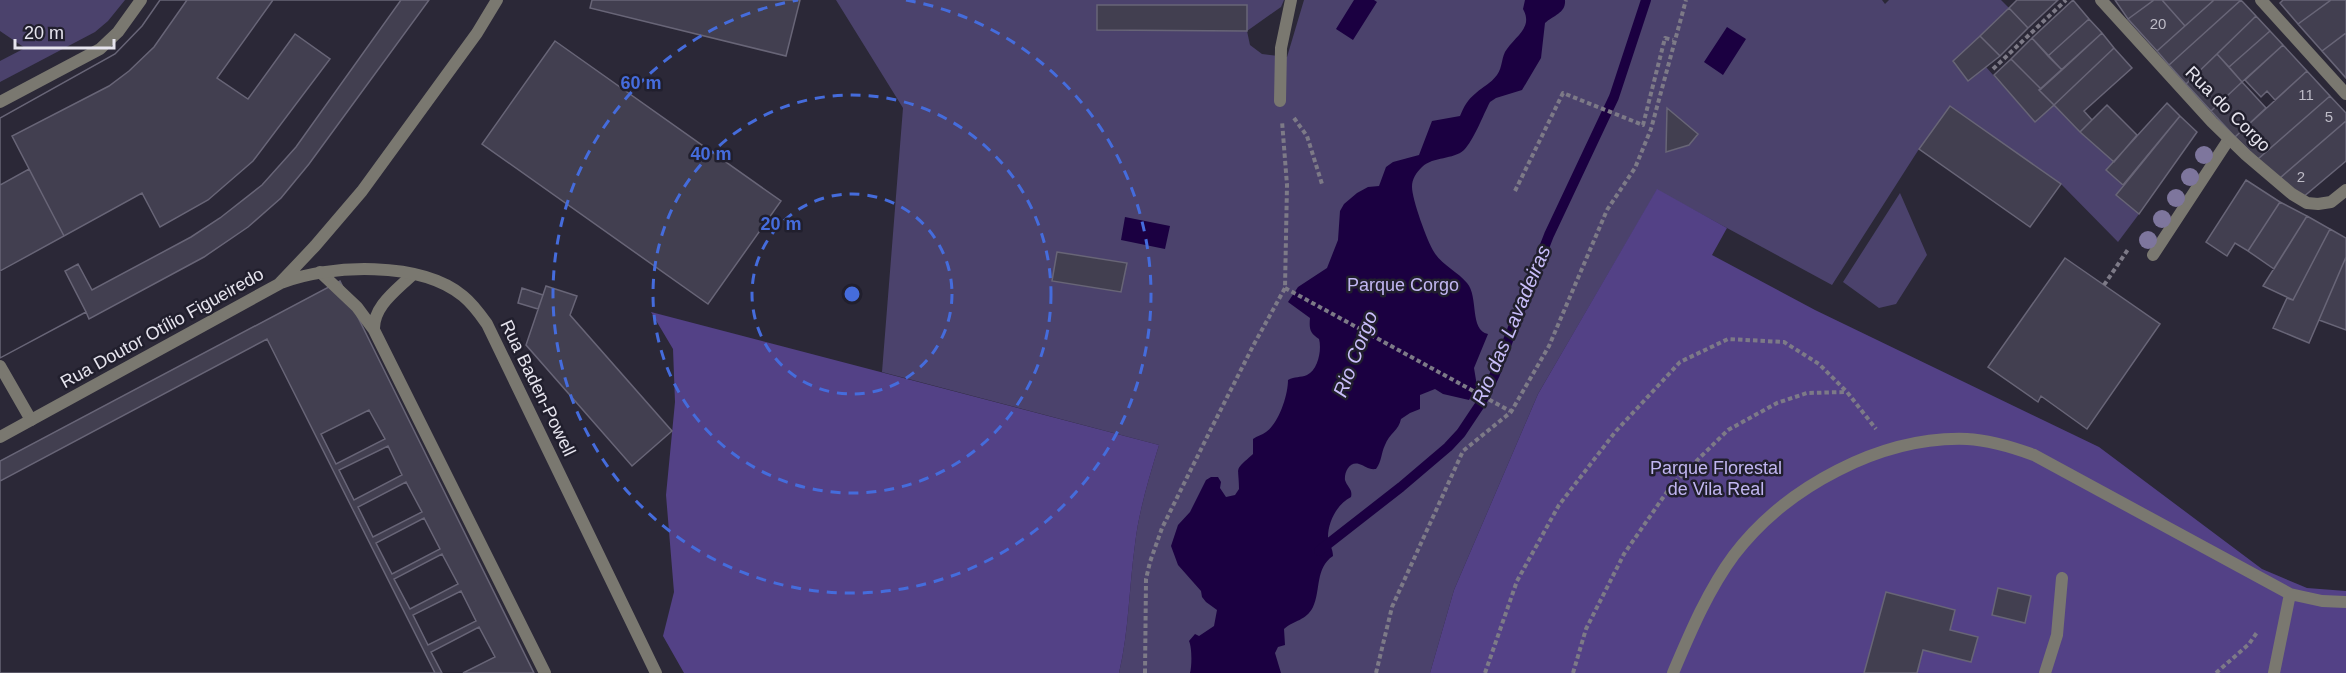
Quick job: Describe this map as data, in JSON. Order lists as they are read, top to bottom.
{
  "streets": {
    "street": ["Rua do Corgo", "Rua Doutor Otílio Figueiredo", "Rua Baden-Powell"]
  },
  "crossings": [
    ["Rua Doutor Otílio Figueiredo", "Rua Baden-Powell"]
  ],
  "water": ["Rio das Lavadeiras", "Rio Corgo"],
  "parks": ["Parque Corgo", "Parque Florestal de Vila Real"],
  "house_numbers": [
    "20",
    "11",
    "5",
    "2"
  ],
  "scale_bar": "20 m",
  "rings": ["60 m", "40 m", "20 m"]
}
